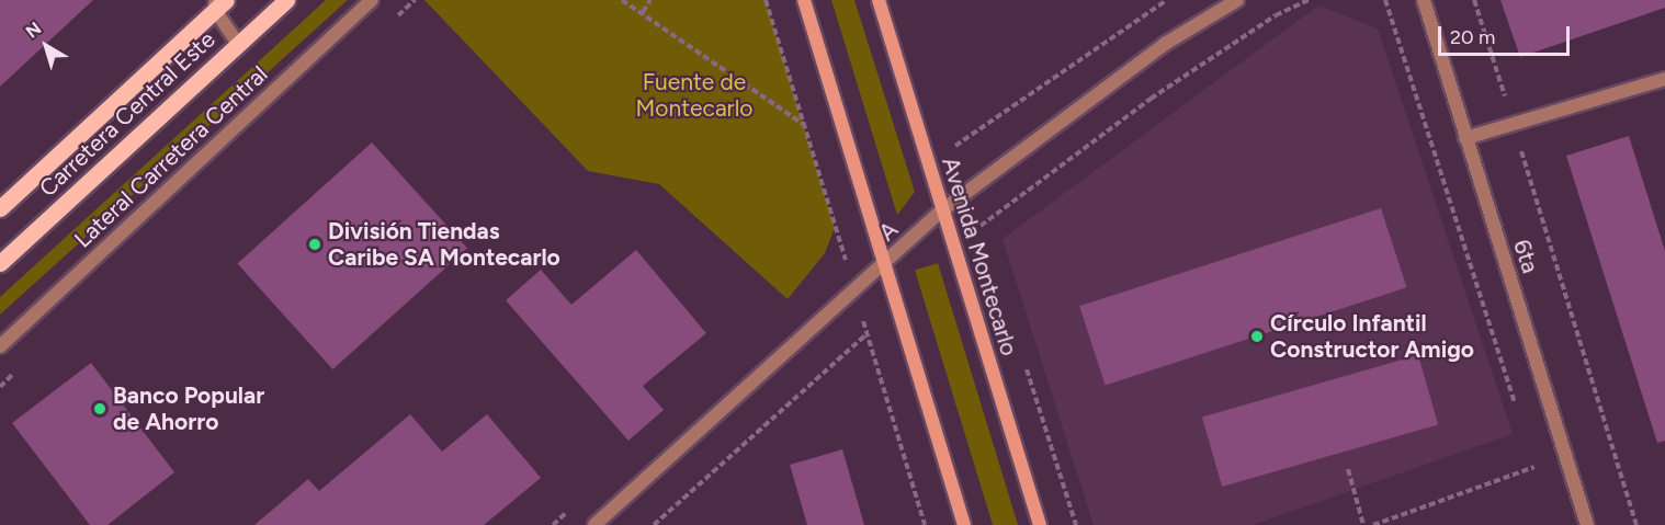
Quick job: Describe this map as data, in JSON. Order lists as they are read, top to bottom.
{
  "streets": {
    "main road": ["Carretera Central Este", "Avenida Montecarlo"],
    "street": ["Lateral Carretera Central", "A", "6ta"]
  },
  "crossings": [
    ["A", "Avenida Montecarlo"]
  ],
  "parks": ["Fuente de Montecarlo"],
  "places": ["División Tiendas Caribe SA Montecarlo", "Círculo Infantil Constructor Amigo", "Banco Popular de Ahorro"],
  "scale_bar": "20 m",
  "north": "top left"
}
